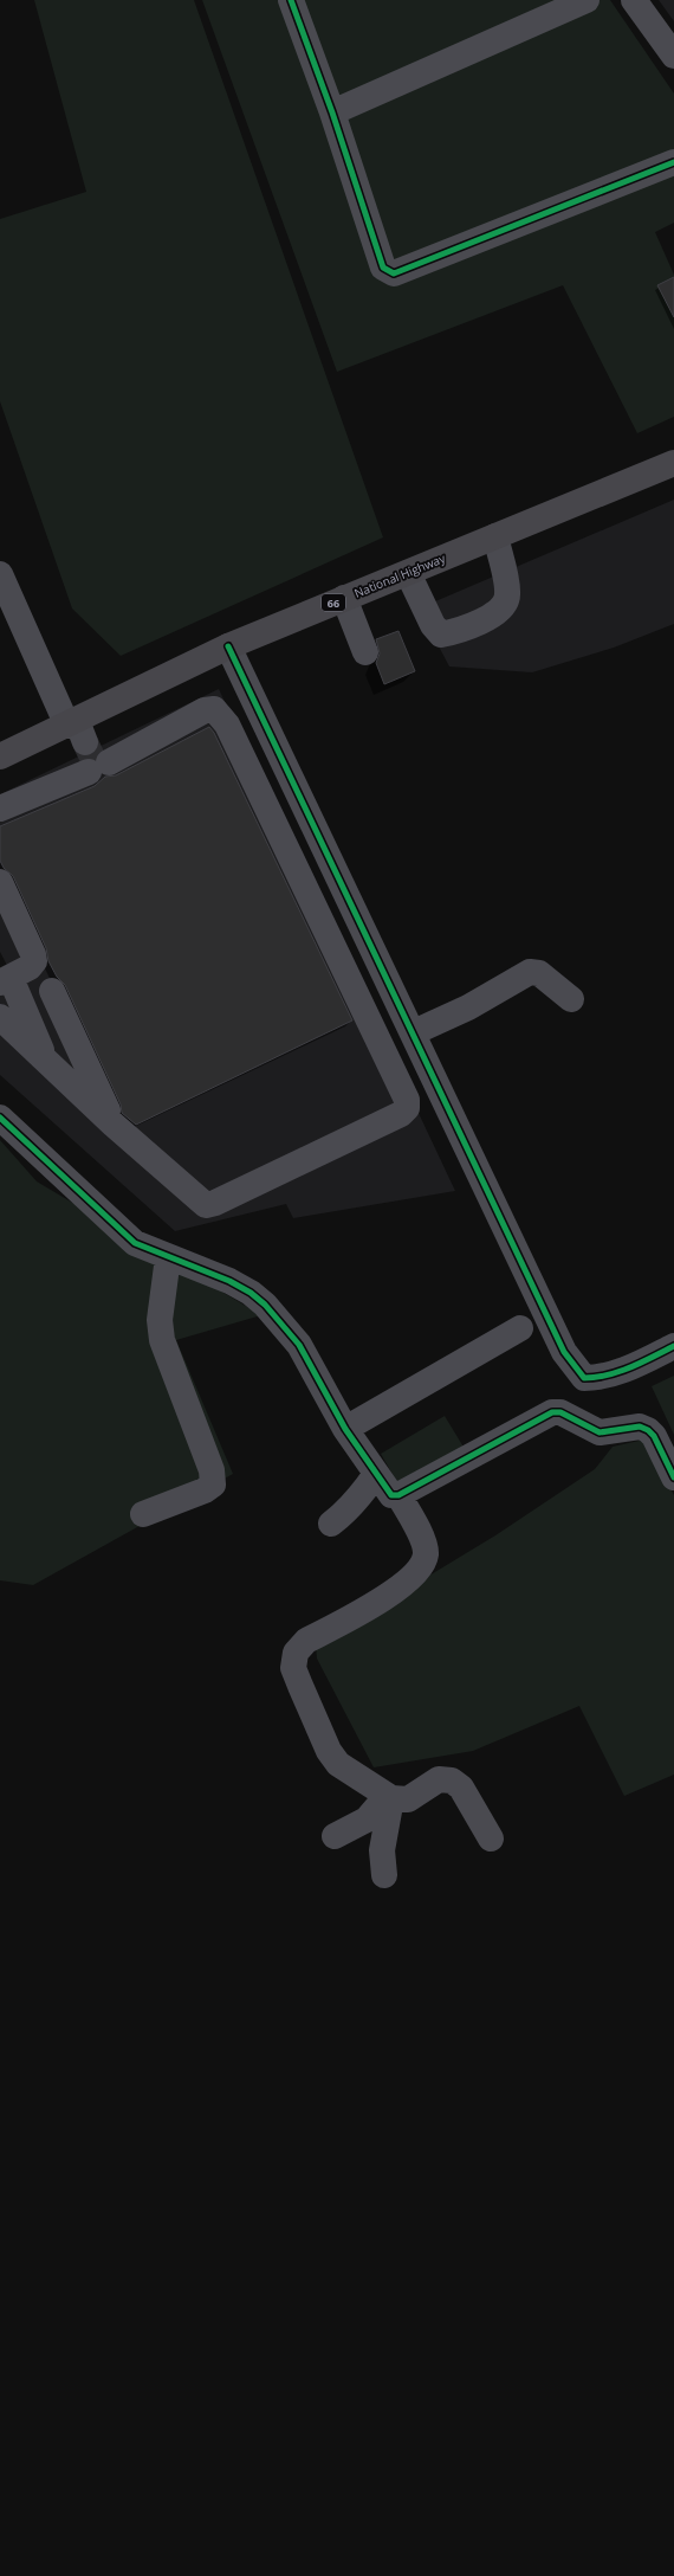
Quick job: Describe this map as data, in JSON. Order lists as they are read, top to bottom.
{
  "streets": {
    "main road": ["National Highway", "66"]
  }
}
